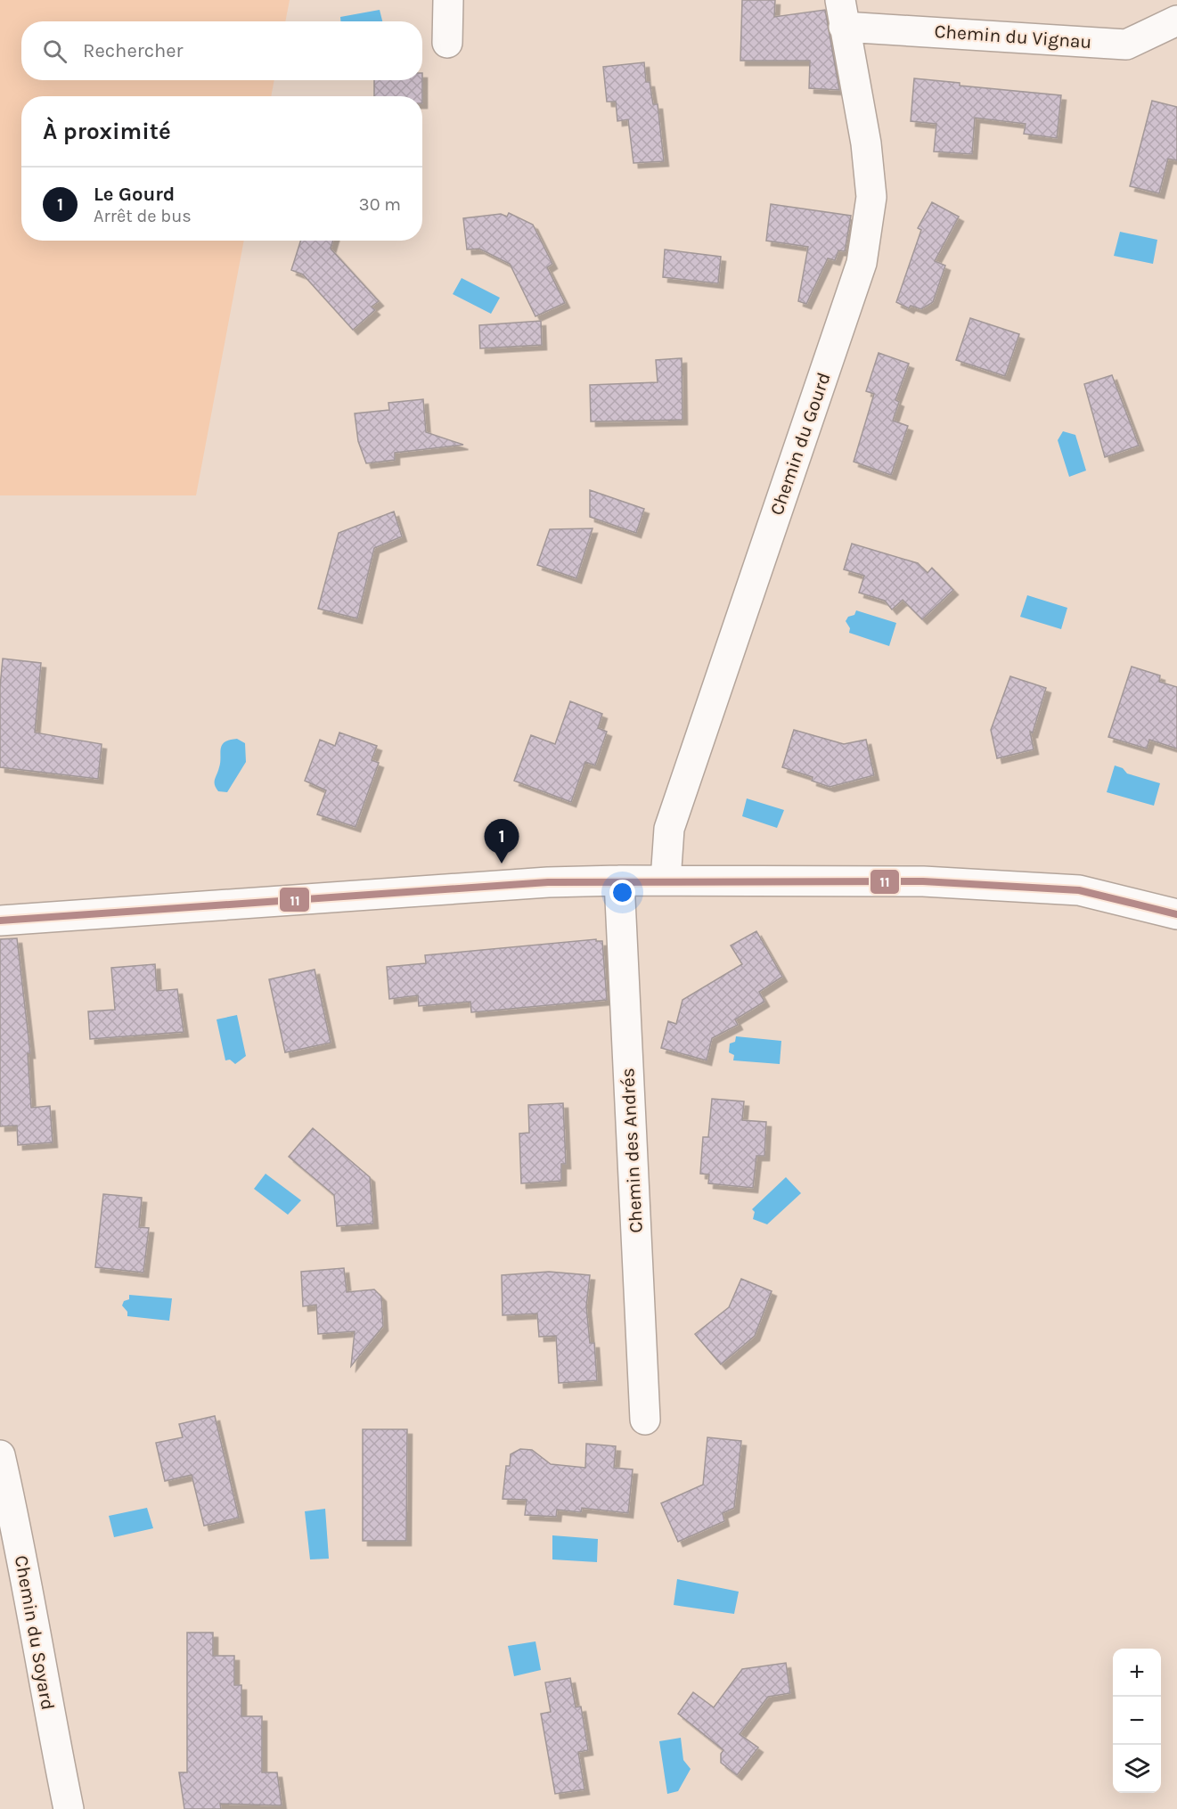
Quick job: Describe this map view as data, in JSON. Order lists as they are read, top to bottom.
{
  "streets": {
    "street": [
      "Chemin du Vignau",
      "Chemin du Gourd",
      "Chemin des Andrés",
      "Chemin du Soyard"
    ]
  },
  "crossings": [
    ["Chemin du Vignau", "Chemin du Gourd"]
  ],
  "lines": ["transit line 11"],
  "page": {
    "search": "Rechercher",
    "heading": "À proximité",
    "list": [
      {
        "mark": "1",
        "name": "Le Gourd",
        "note": "Arrêt de bus",
        "value": "30 m"
      }
    ],
    "pins": "1",
    "map_buttons": ["+", "−"]
  }
}
